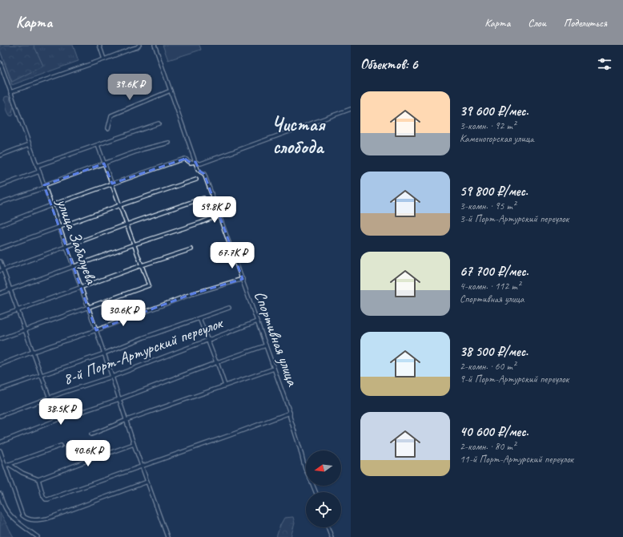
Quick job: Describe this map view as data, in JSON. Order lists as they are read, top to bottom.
{
  "streets": {
    "street": ["улица Забалуева", "Спортивная улица", "8-й Порт-Артурский переулок"]
  },
  "crossings": [
    ["улица Забалуева", "8-й Порт-Артурский переулок"],
    ["Спортивная улица", "8-й Порт-Артурский переулок"]
  ],
  "districts": ["Чистая слобода"],
  "north": "left",
  "page": {
    "header": "Карта",
    "nav": ["Карта", "Слои", "Поделиться"],
    "heading": "Объектов: 6",
    "price": [
      "39.6K ₽",
      "59.8K ₽",
      "67.7K ₽",
      "30.6K ₽",
      "38.5K ₽",
      "40.6K ₽"
    ],
    "list": [
      {
        "name": "39 600 ₽/мес.",
        "note": "3-комн. · 92 m² · Каменогорская улица"
      },
      {
        "name": "59 800 ₽/мес.",
        "note": "3-комн. · 95 m² · 3-й Порт-Артурский переулок"
      },
      {
        "name": "67 700 ₽/мес.",
        "note": "4-комн. · 112 m² · Спортивная улица"
      },
      {
        "name": "38 500 ₽/мес.",
        "note": "2-комн. · 60 m² · 9-й Порт-Артурский переулок"
      },
      {
        "name": "40 600 ₽/мес.",
        "note": "2-комн. · 80 m² · 11-й Порт-Артурский переулок"
      }
    ]
  }
}
